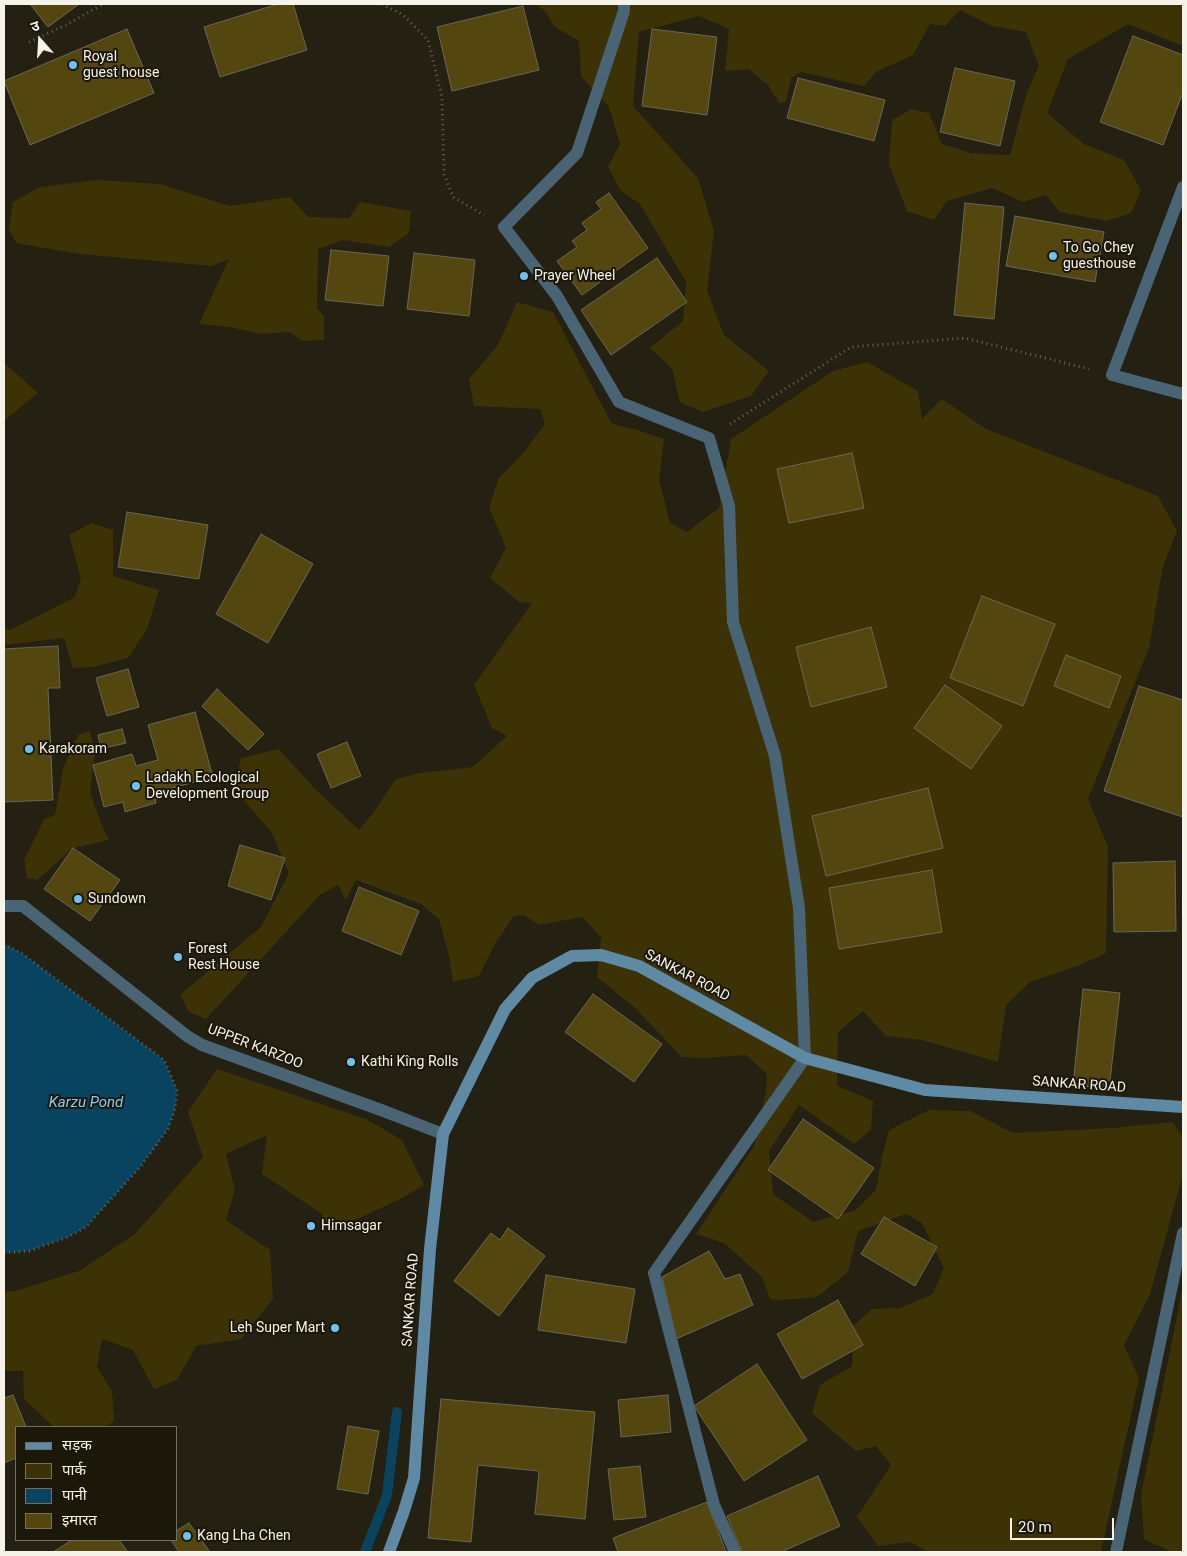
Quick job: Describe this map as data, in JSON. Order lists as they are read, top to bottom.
{
  "streets": {
    "main road": ["SANKAR ROAD"],
    "street": ["UPPER KARZOO"]
  },
  "crossings": [
    ["SANKAR ROAD", "UPPER KARZOO"]
  ],
  "water": ["Karzu Pond"],
  "places": [
    "Royal guest house",
    "To Go Chey guesthouse",
    "Prayer Wheel",
    "Karakoram",
    "Ladakh Ecological Development Group",
    "Sundown",
    "Forest Rest House",
    "Kathi Kîng Rolls",
    "Himsagar",
    "Leh Super Mart",
    "Kang Lha Chen"
  ],
  "legend": [
    "सड़क",
    "पार्क",
    "पानी",
    "इमारत"
  ],
  "scale_bar": "20 m",
  "north": "top"
}
